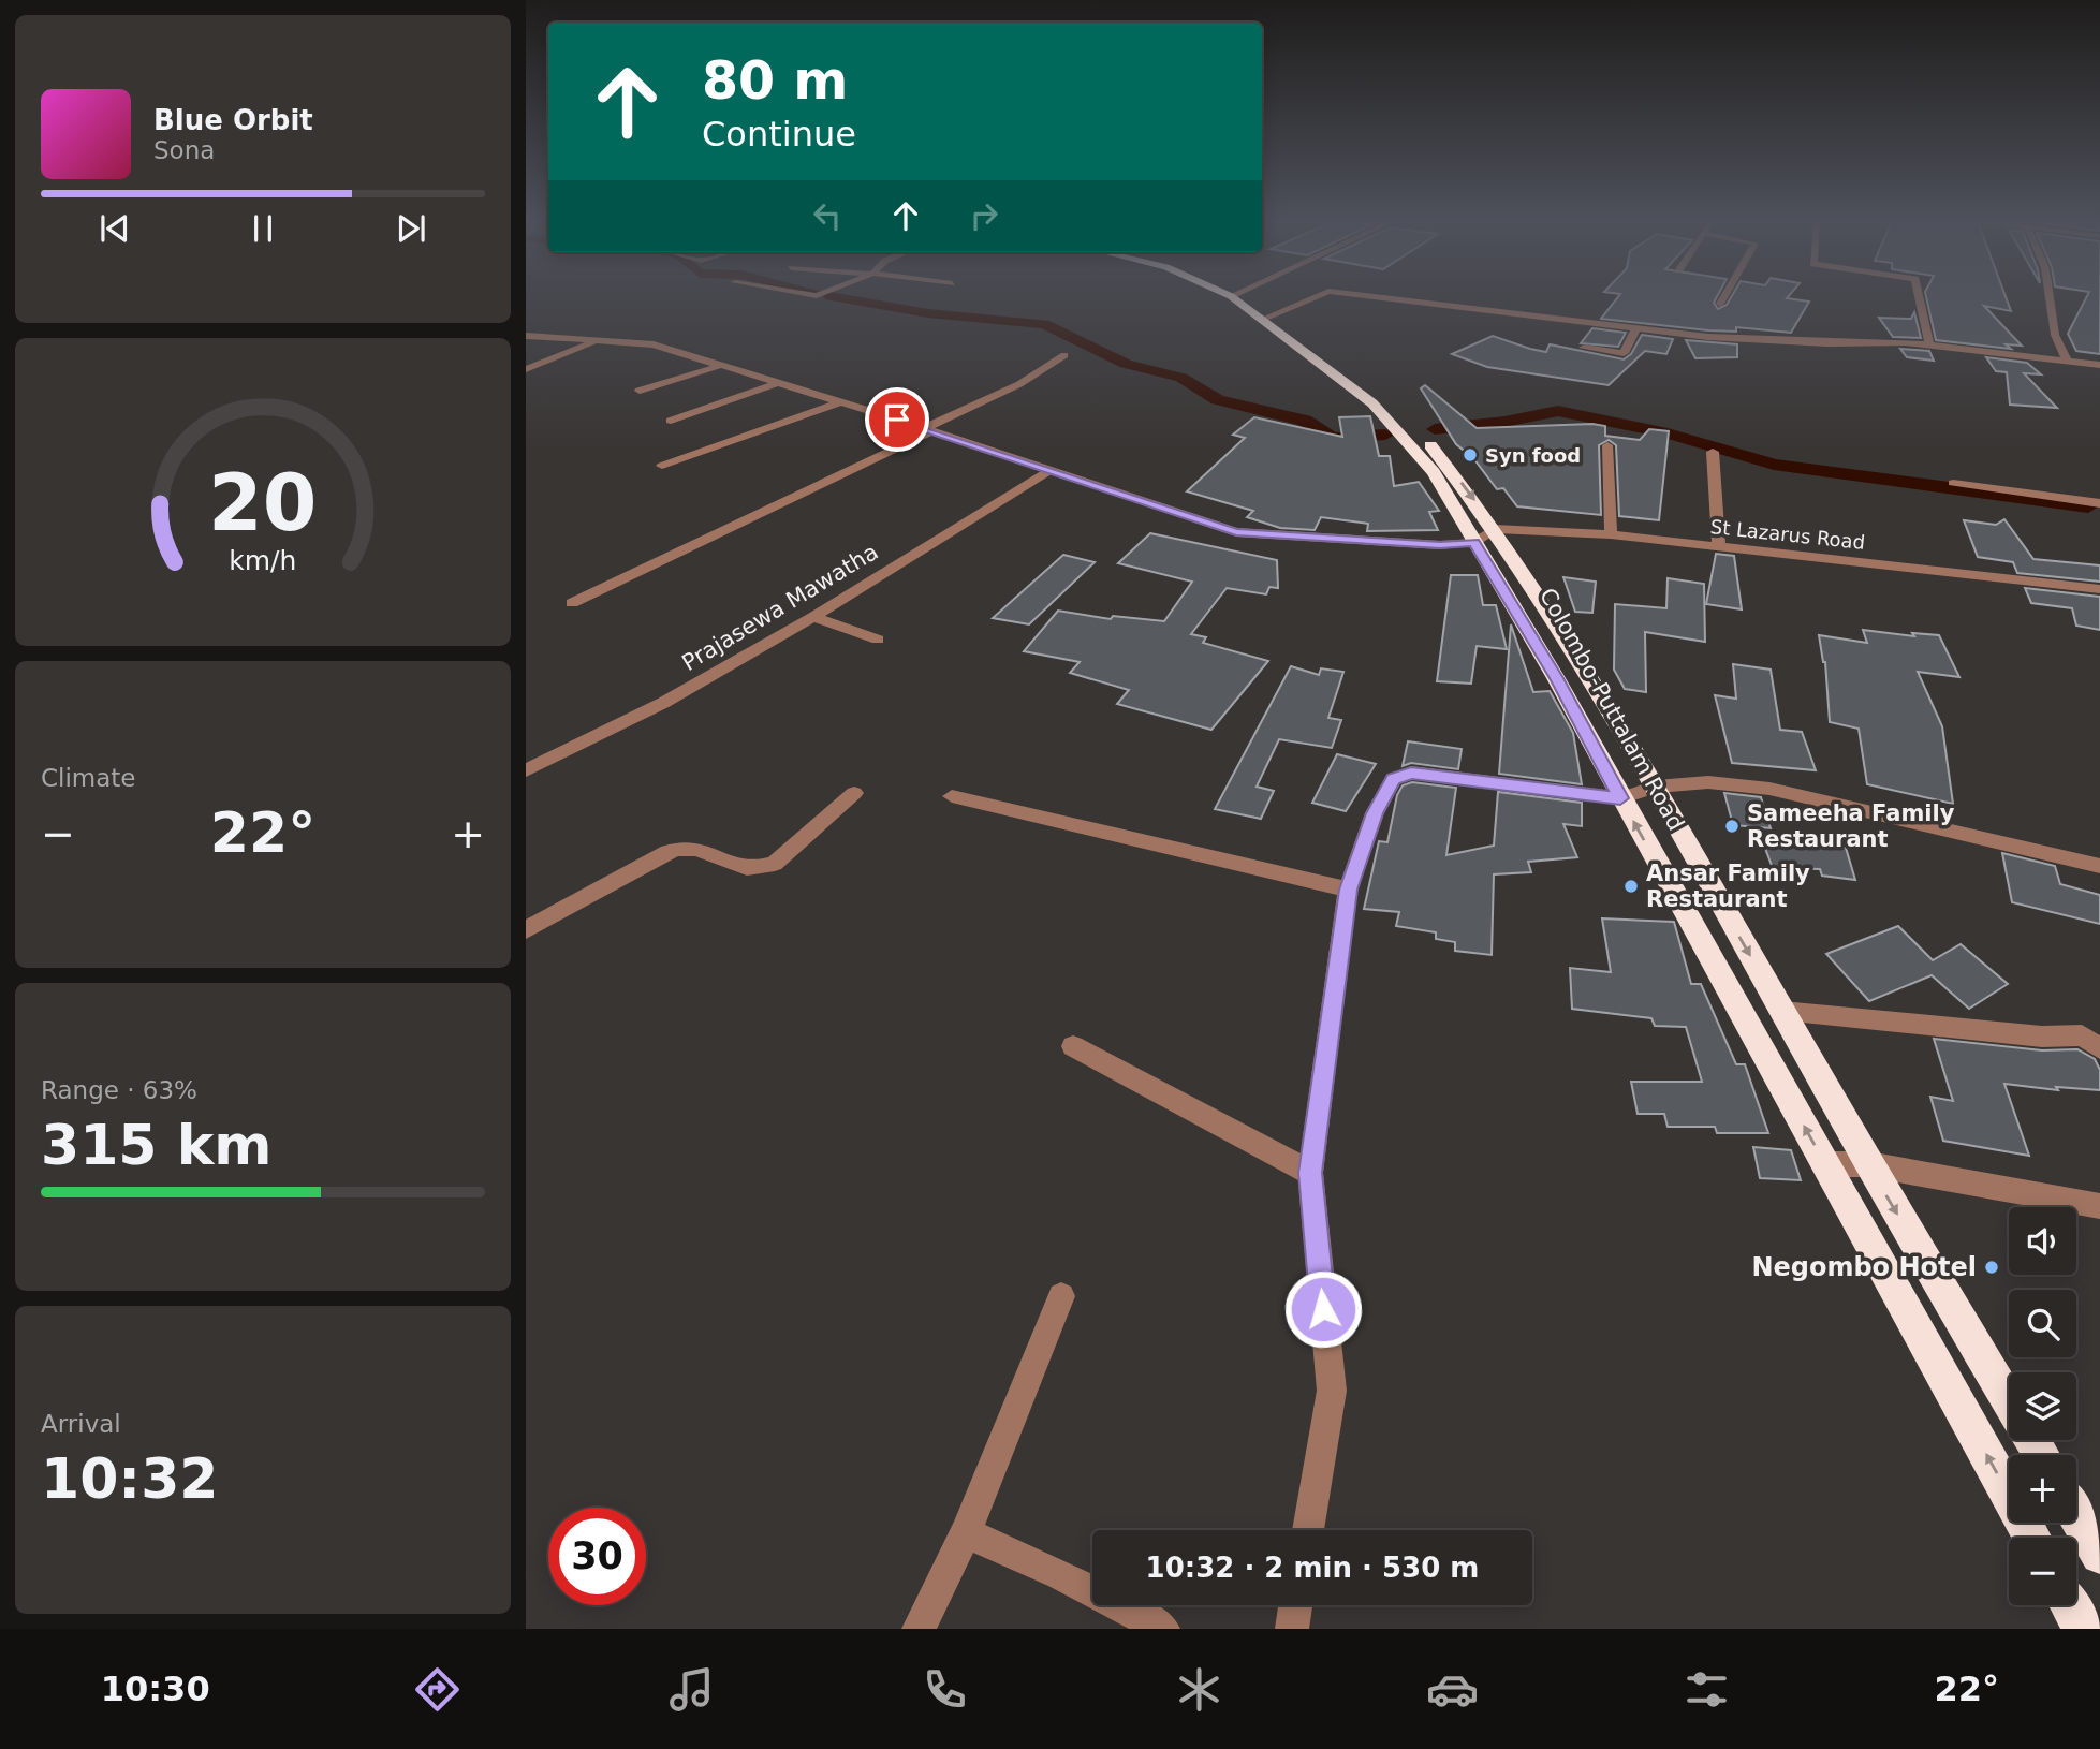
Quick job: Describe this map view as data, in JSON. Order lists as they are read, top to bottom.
{
  "streets": {
    "highway": ["Colombo-Puttalam Road"],
    "street": ["St Lazarus Road", "Prajasewa Mawatha"]
  },
  "crossings": [
    ["St Lazarus Road", "Prajasewa Mawatha"],
    ["St Lazarus Road", "Colombo-Puttalam Road"]
  ],
  "places": [
    "Syn food",
    "Sameeha Family Restaurant",
    "Ansar Family Restaurant",
    "Negombo Hotel"
  ],
  "page": {
    "turn": ["80 m", "Continue"],
    "song": ["Blue Orbit", "Sona"],
    "tile": [
      "Climate",
      ["Range · 63%", "315 km"],
      ["Arrival", "10:32"]
    ],
    "heat": ["−", "22°", "+"],
    "map_buttons": ["+", "−"],
    "limit": "30",
    "trip": "10:32 · 2 min · 530 m",
    "tabs": ["10:30", "22°"],
    "gauge": ["20", "km/h"]
  }
}
